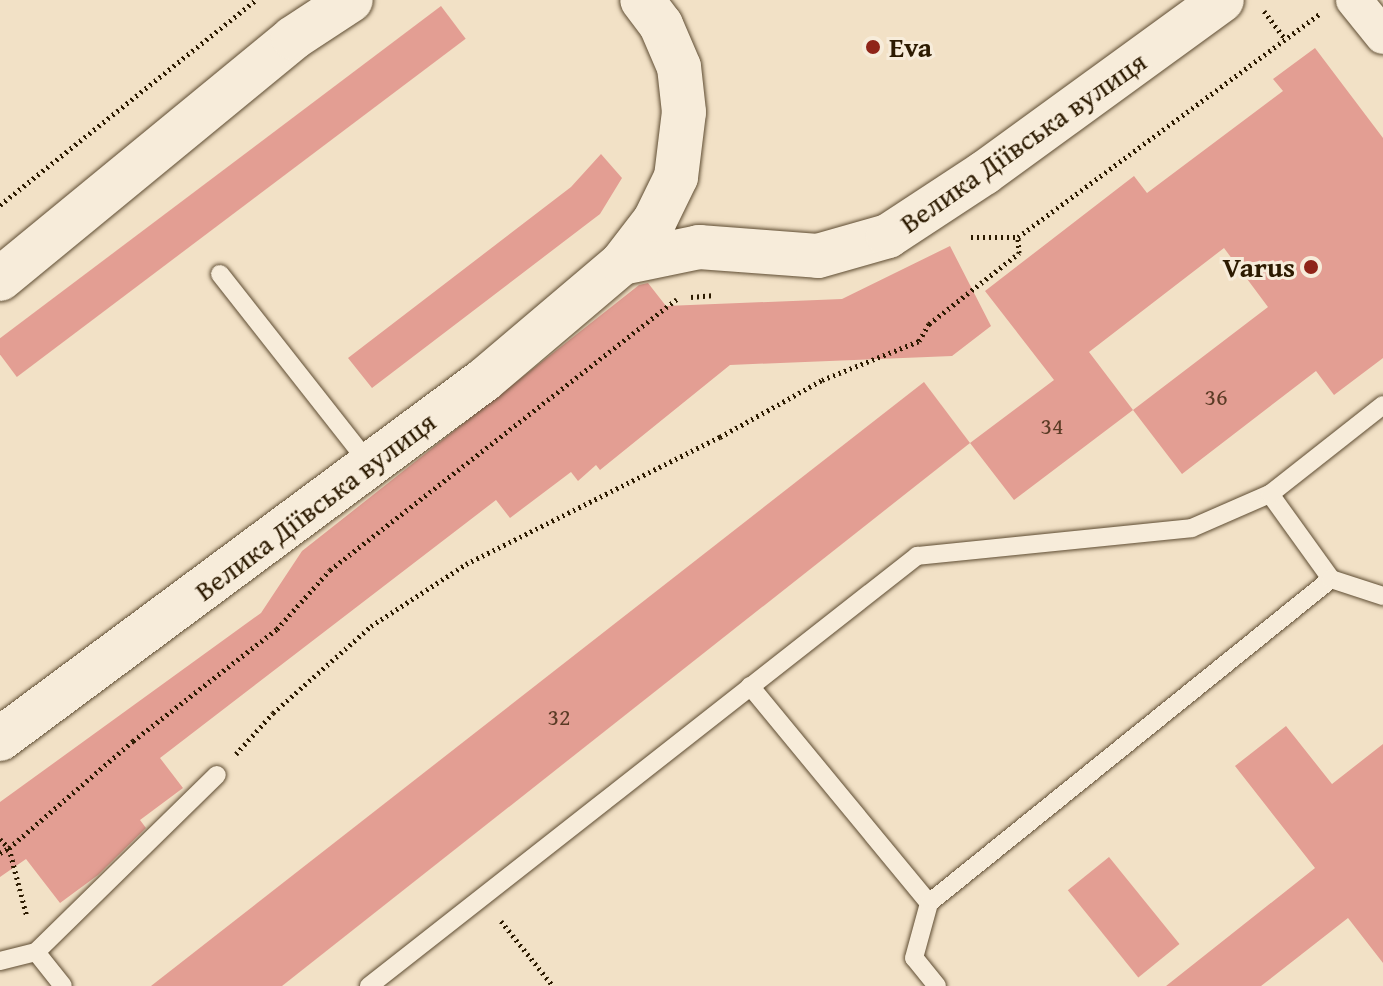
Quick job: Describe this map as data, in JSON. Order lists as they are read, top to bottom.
{
  "streets": {
    "main road": ["Велика Діївська вулиця"]
  },
  "places": ["Eva", "Varus"],
  "house_numbers": ["36", "34", "32"]
}
